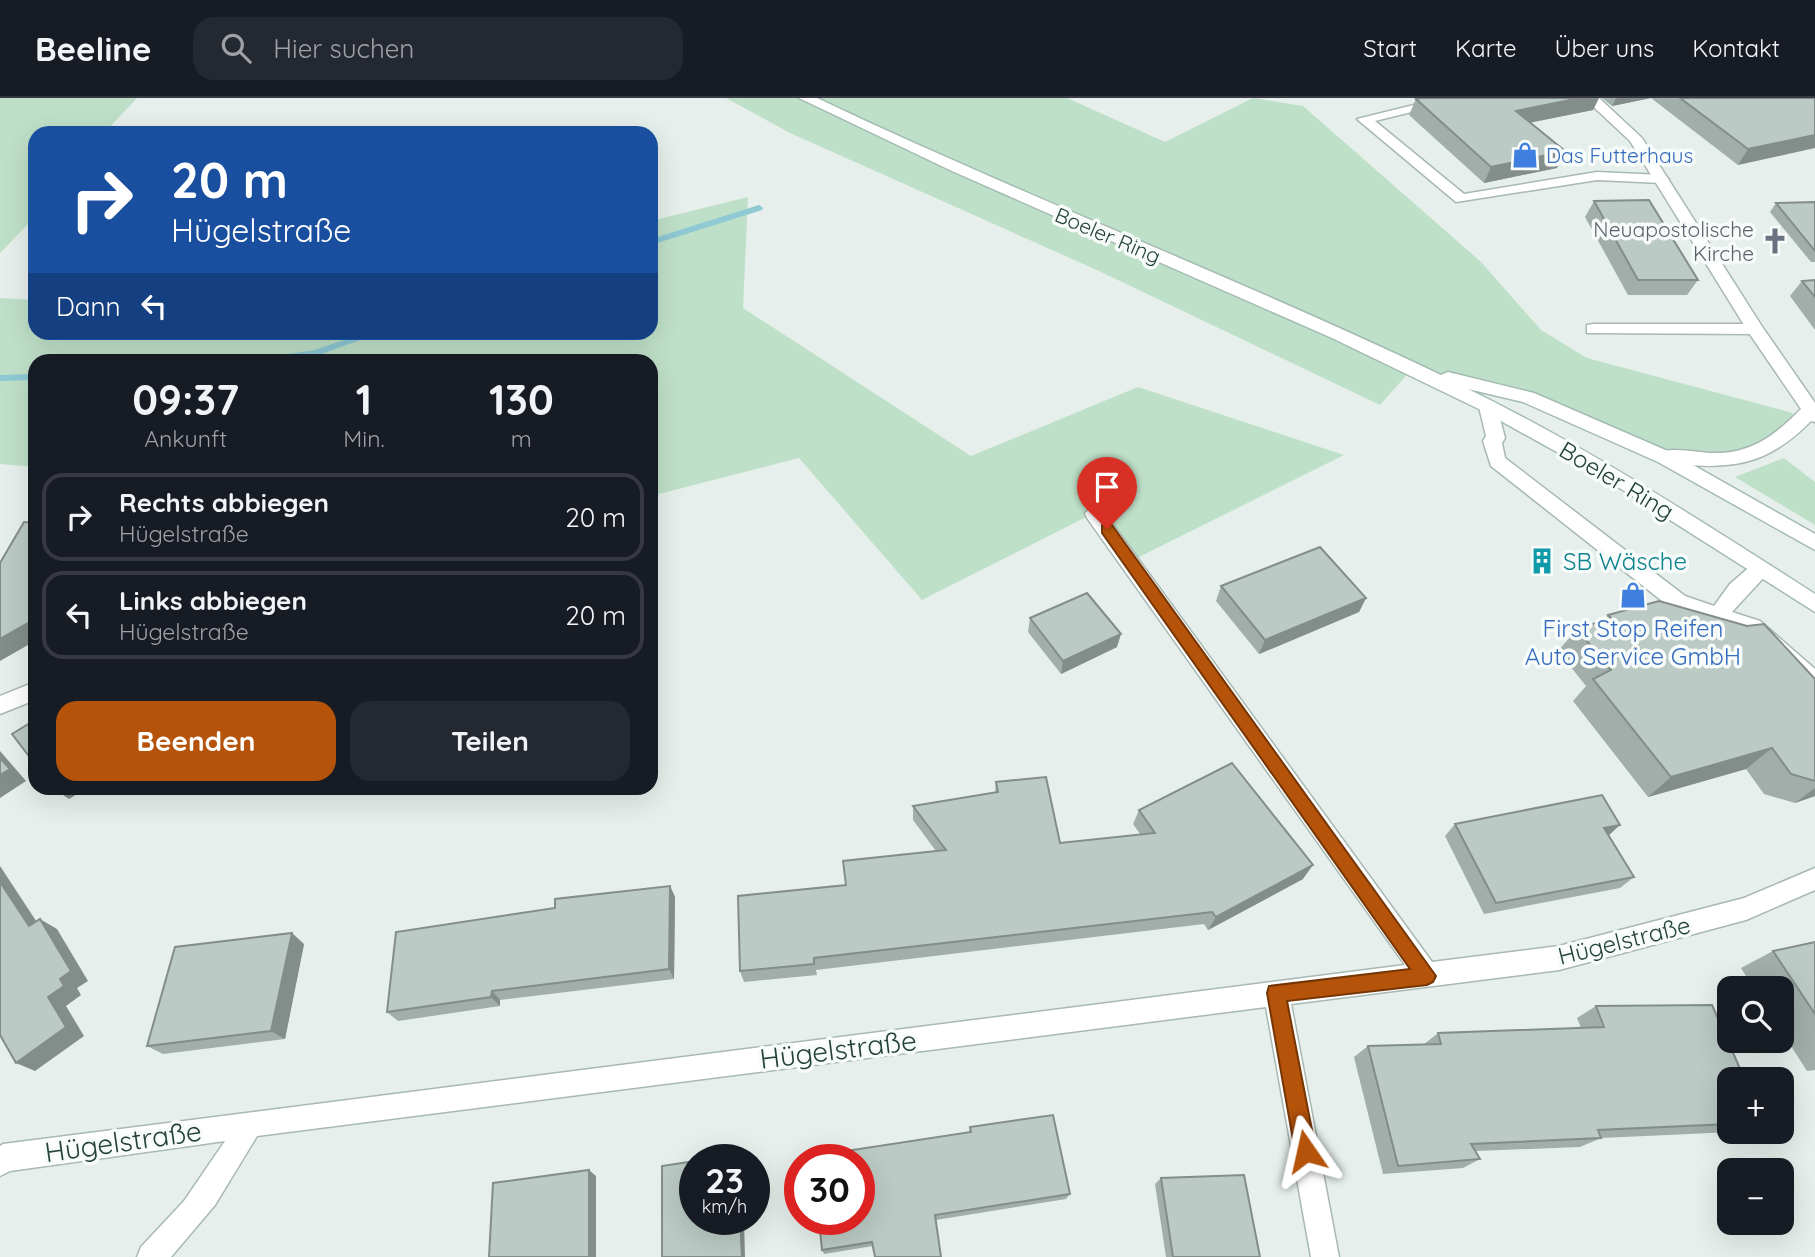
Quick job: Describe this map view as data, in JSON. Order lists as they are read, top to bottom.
{
  "streets": {
    "street": ["Boeler Ring", "Hügelstraße"]
  },
  "places": {
    "shop": ["Das Futterhaus", "First Stop Reifen Auto Service GmbH"],
    "church": ["Neuapostolische Kirche"],
    "building": ["SB Wäsche"]
  },
  "page": {
    "header": "Beeline",
    "search": "Hier suchen",
    "nav": [
      "Start",
      "Karte",
      "Über uns",
      "Kontakt"
    ],
    "turn": ["20 m", "Hügelstraße"],
    "then": "Dann",
    "eta": [
      "09:37",
      "Ankunft",
      "1",
      "Min.",
      "130",
      "m"
    ],
    "list": [
      {
        "name": "Rechts abbiegen",
        "note": "Hügelstraße",
        "value": "20 m"
      },
      {
        "name": "Links abbiegen",
        "note": "Hügelstraße",
        "value": "20 m"
      }
    ],
    "buttons": ["Beenden", "Teilen"],
    "map_buttons": ["+", "−"],
    "speed": "23 km/h",
    "limit": "30"
  }
}
